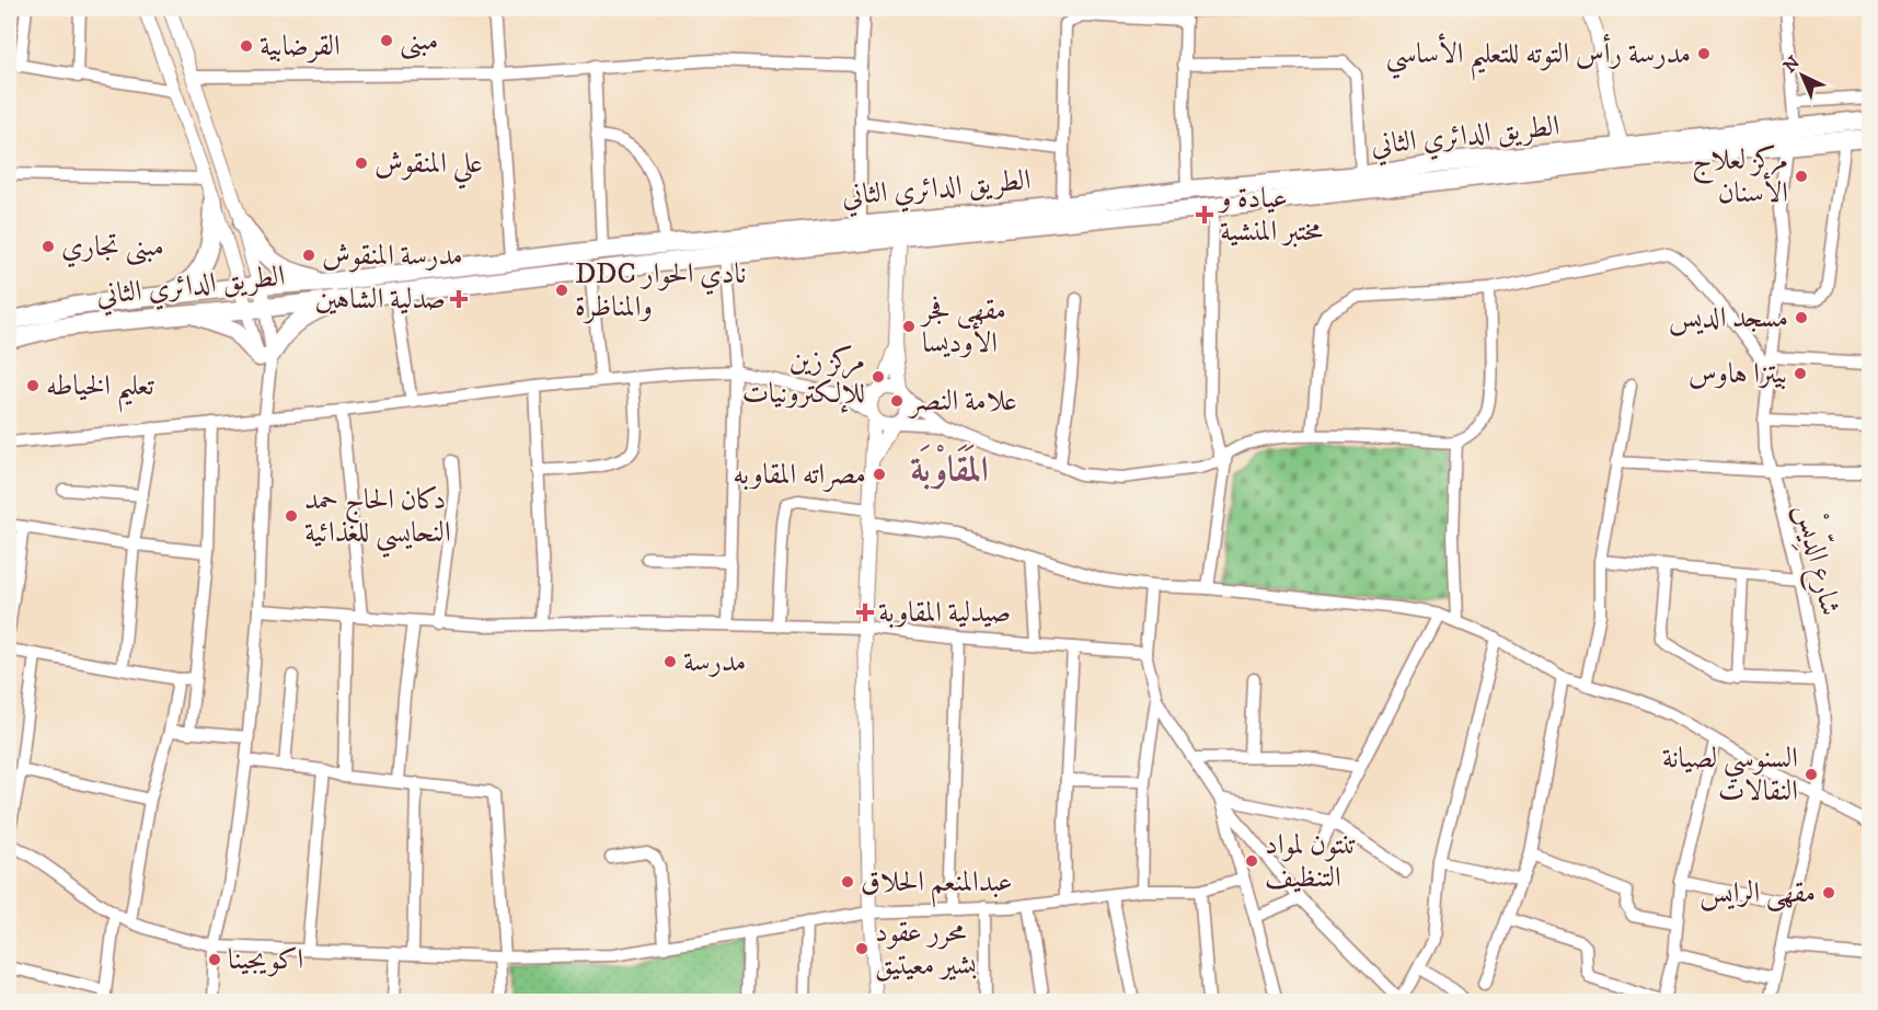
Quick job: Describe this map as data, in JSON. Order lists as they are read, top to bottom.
{
  "streets": {
    "main road": ["الطريق الدائري الثاني"],
    "street": ["شارع الدِّيسْ"]
  },
  "crossings": [
    ["الطريق الدائري الثاني", "شارع الدِّيسْ"]
  ],
  "districts": ["المَقَاوْبَة"],
  "places": {
    "other": [
      "مبنى",
      "القرضابية",
      "مدرسة رأس التوته للتعليم الأساسي",
      "علي المنقوش",
      "مركز لعلاج الأسنان",
      "مبنى تجاري",
      "مدرسة المنقوش",
      "DDC نادي الحوار والمناظرة",
      "مسجد الديس",
      "مقهى فجر الأوديسا",
      "بيتزا هاوس",
      "مركز زين للإلكترونيات",
      "تعليم الخياطه",
      "علامة النصر",
      "مصراته المقاوبه",
      "دكان الحاج حمد النحايسي للغذائية",
      "مدرسة",
      "السنوسي لصيانة النقالات",
      "تنتون لمواد التنظيف",
      "عبدالمنعم الحلاق",
      "مقهى الرايس",
      "محرر عقود بشير معيتيق",
      "اكويجينا"
    ],
    "health": ["عيادة و مختبر المنشية", "صدلية الشاهين", "صيدلية المقاوبة"]
  },
  "north": "top left"
}
